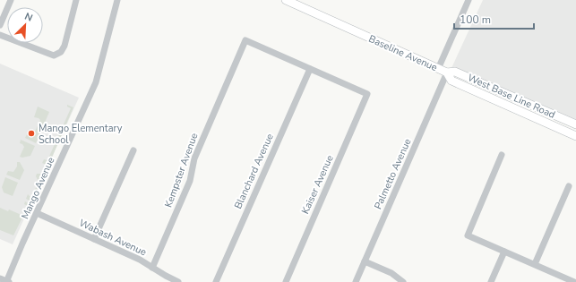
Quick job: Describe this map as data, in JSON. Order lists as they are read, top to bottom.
{
  "streets": {
    "main road": ["Baseline Avenue", "West Base Line Road"],
    "street": [
      "Kempster Avenue",
      "Blanchard Avenue",
      "Palmetto Avenue",
      "Kaiser Avenue",
      "Mango Avenue",
      "Wabash Avenue"
    ]
  },
  "crossings": [
    ["Baseline Avenue", "West Base Line Road"],
    ["Baseline Avenue", "Palmetto Avenue"],
    ["West Base Line Road", "Palmetto Avenue"],
    ["Kempster Avenue", "Blanchard Avenue"],
    ["Kempster Avenue", "Kaiser Avenue"],
    ["Kempster Avenue", "Wabash Avenue"],
    ["Blanchard Avenue", "Kaiser Avenue"],
    ["Mango Avenue", "Wabash Avenue"]
  ],
  "places": ["Mango Elementary School"],
  "scale_bar": "100 m",
  "north": "top right"
}
